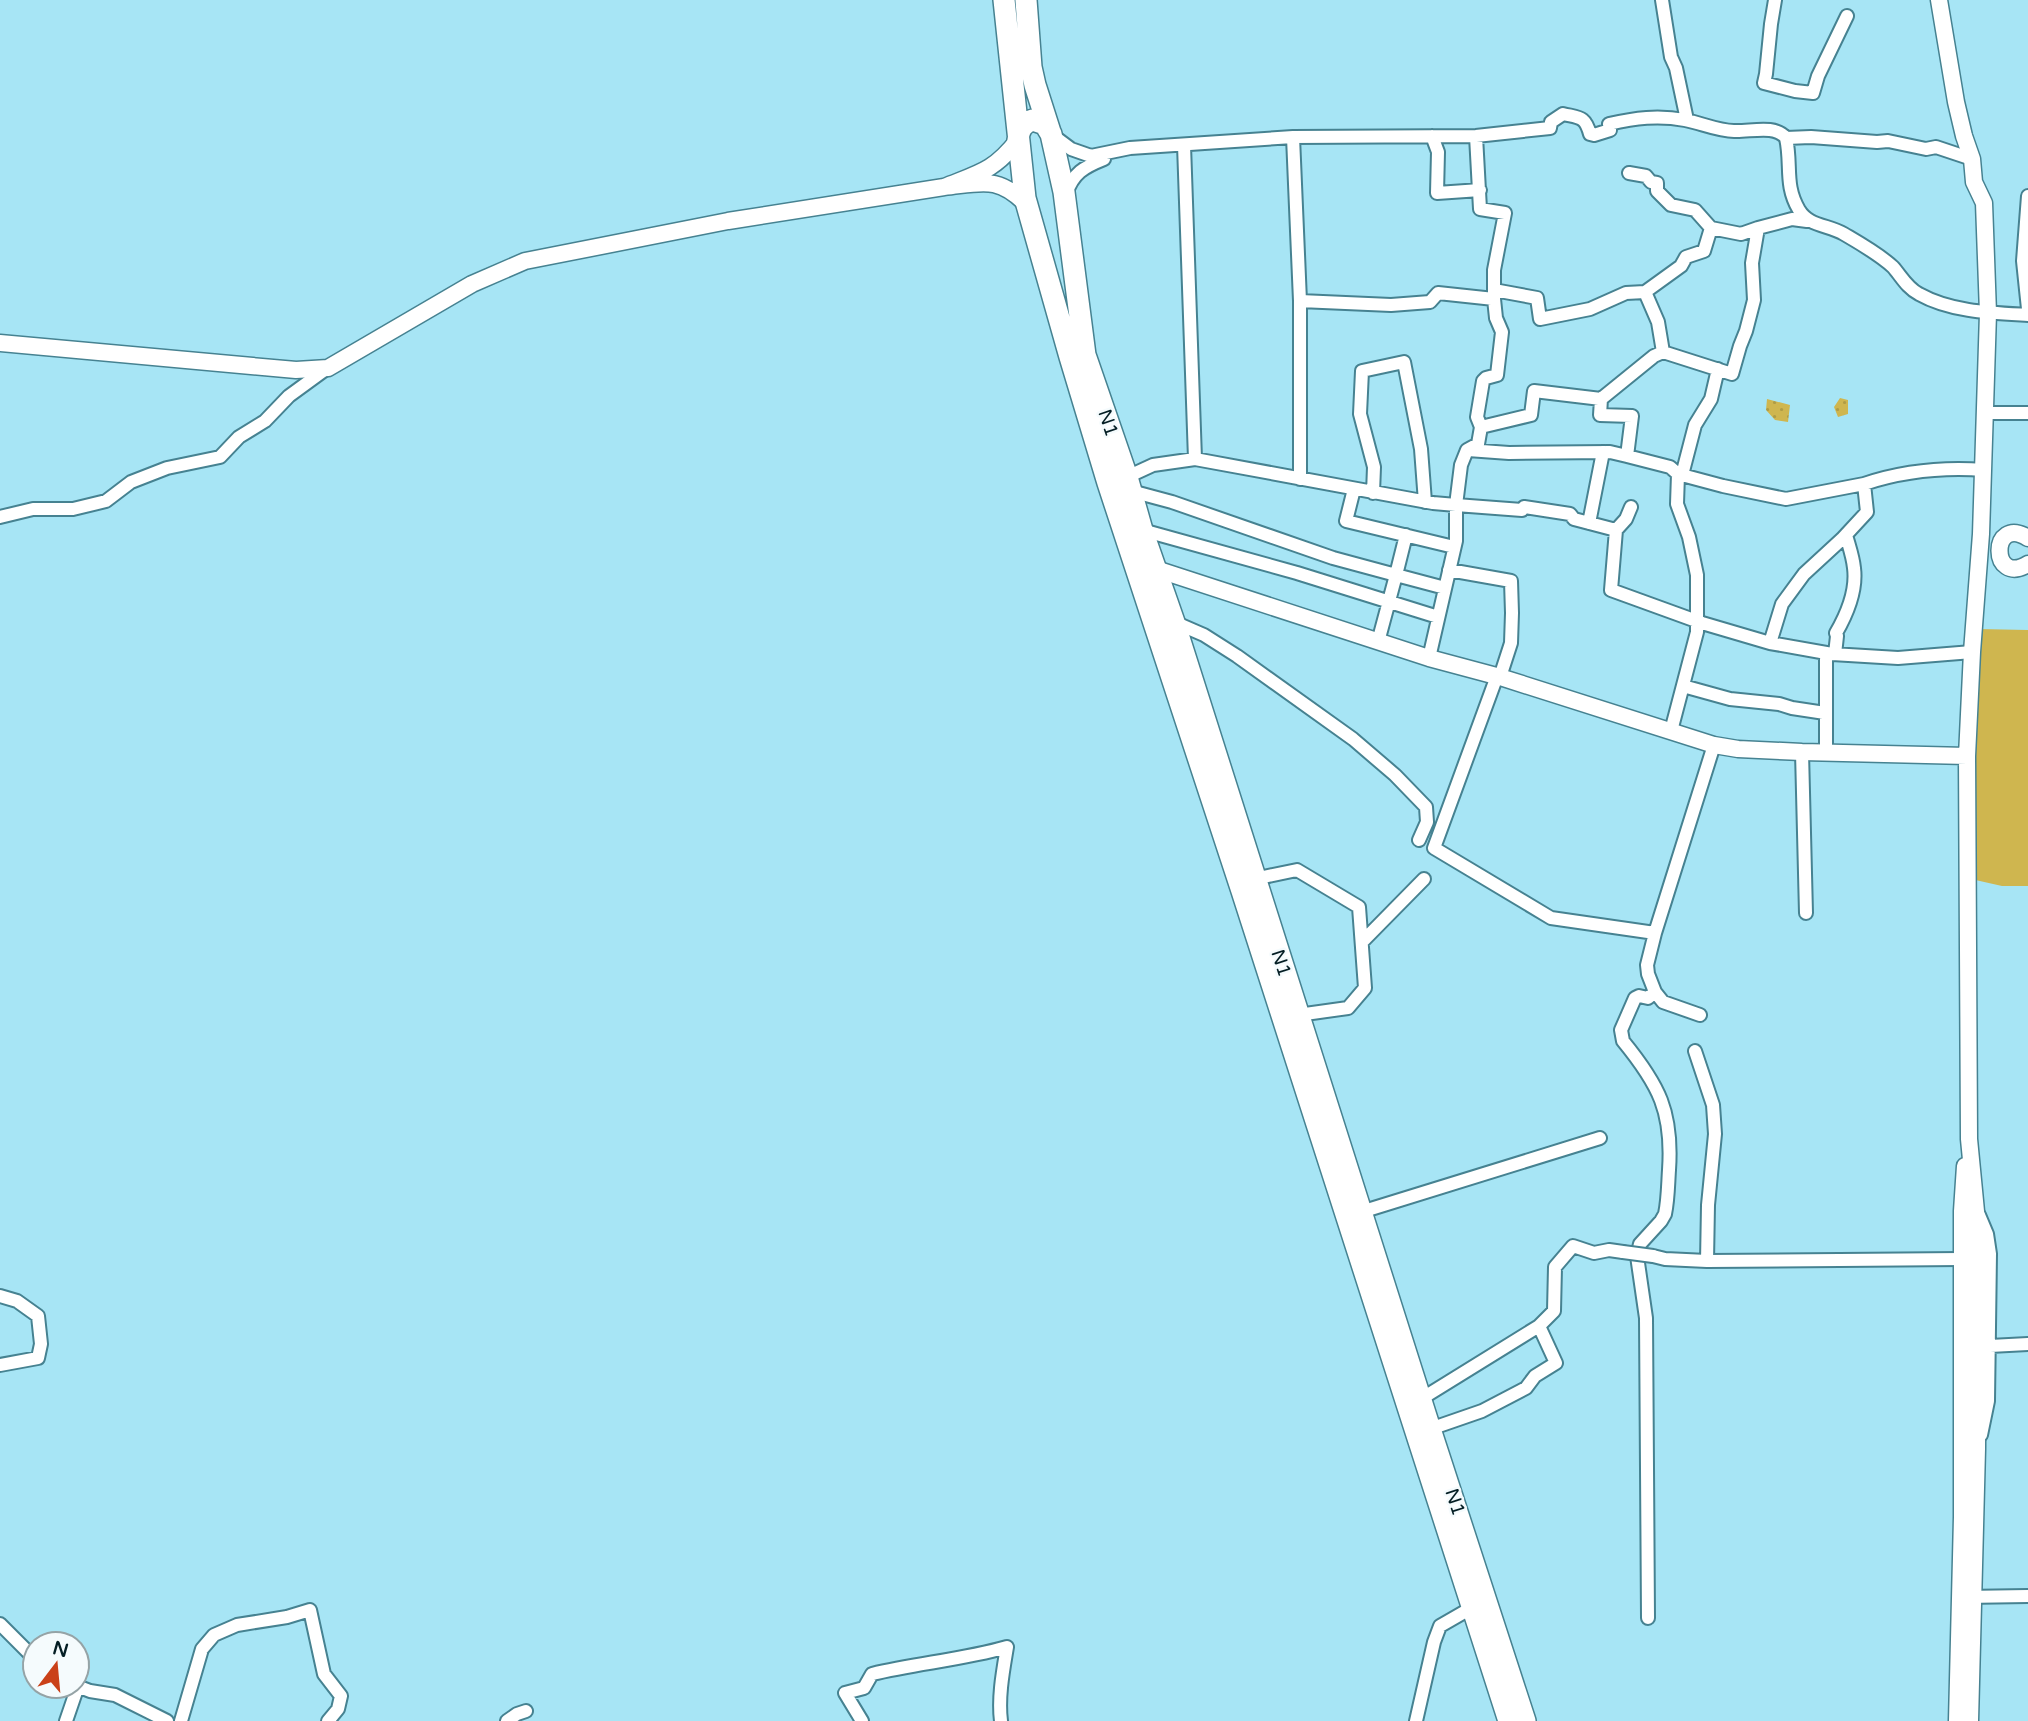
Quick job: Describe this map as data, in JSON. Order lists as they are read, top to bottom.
{
  "streets": {
    "highway": ["N1"]
  },
  "north": "top"
}
